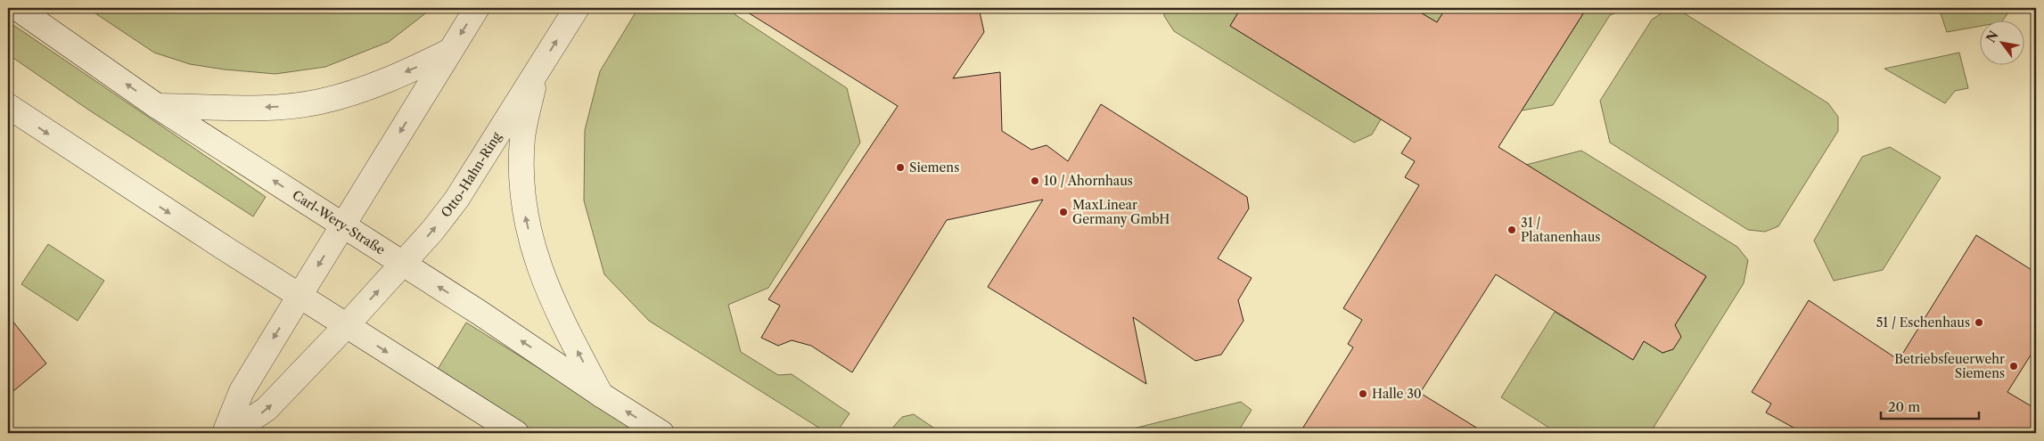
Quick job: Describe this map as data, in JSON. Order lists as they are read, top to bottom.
{
  "streets": {
    "street": ["Otto-Hahn-Ring", "Carl-Wery-Straße"]
  },
  "crossings": [
    ["Otto-Hahn-Ring", "Carl-Wery-Straße"]
  ],
  "places": [
    "Siemens",
    "10 / Ahornhaus",
    "MaxLinear Germany GmbH",
    "31 / Platanenhaus",
    "51 / Eschenhaus",
    "Betriebsfeuerwehr Siemens",
    "Halle 30"
  ],
  "scale_bar": "20 m",
  "north": "top left"
}
